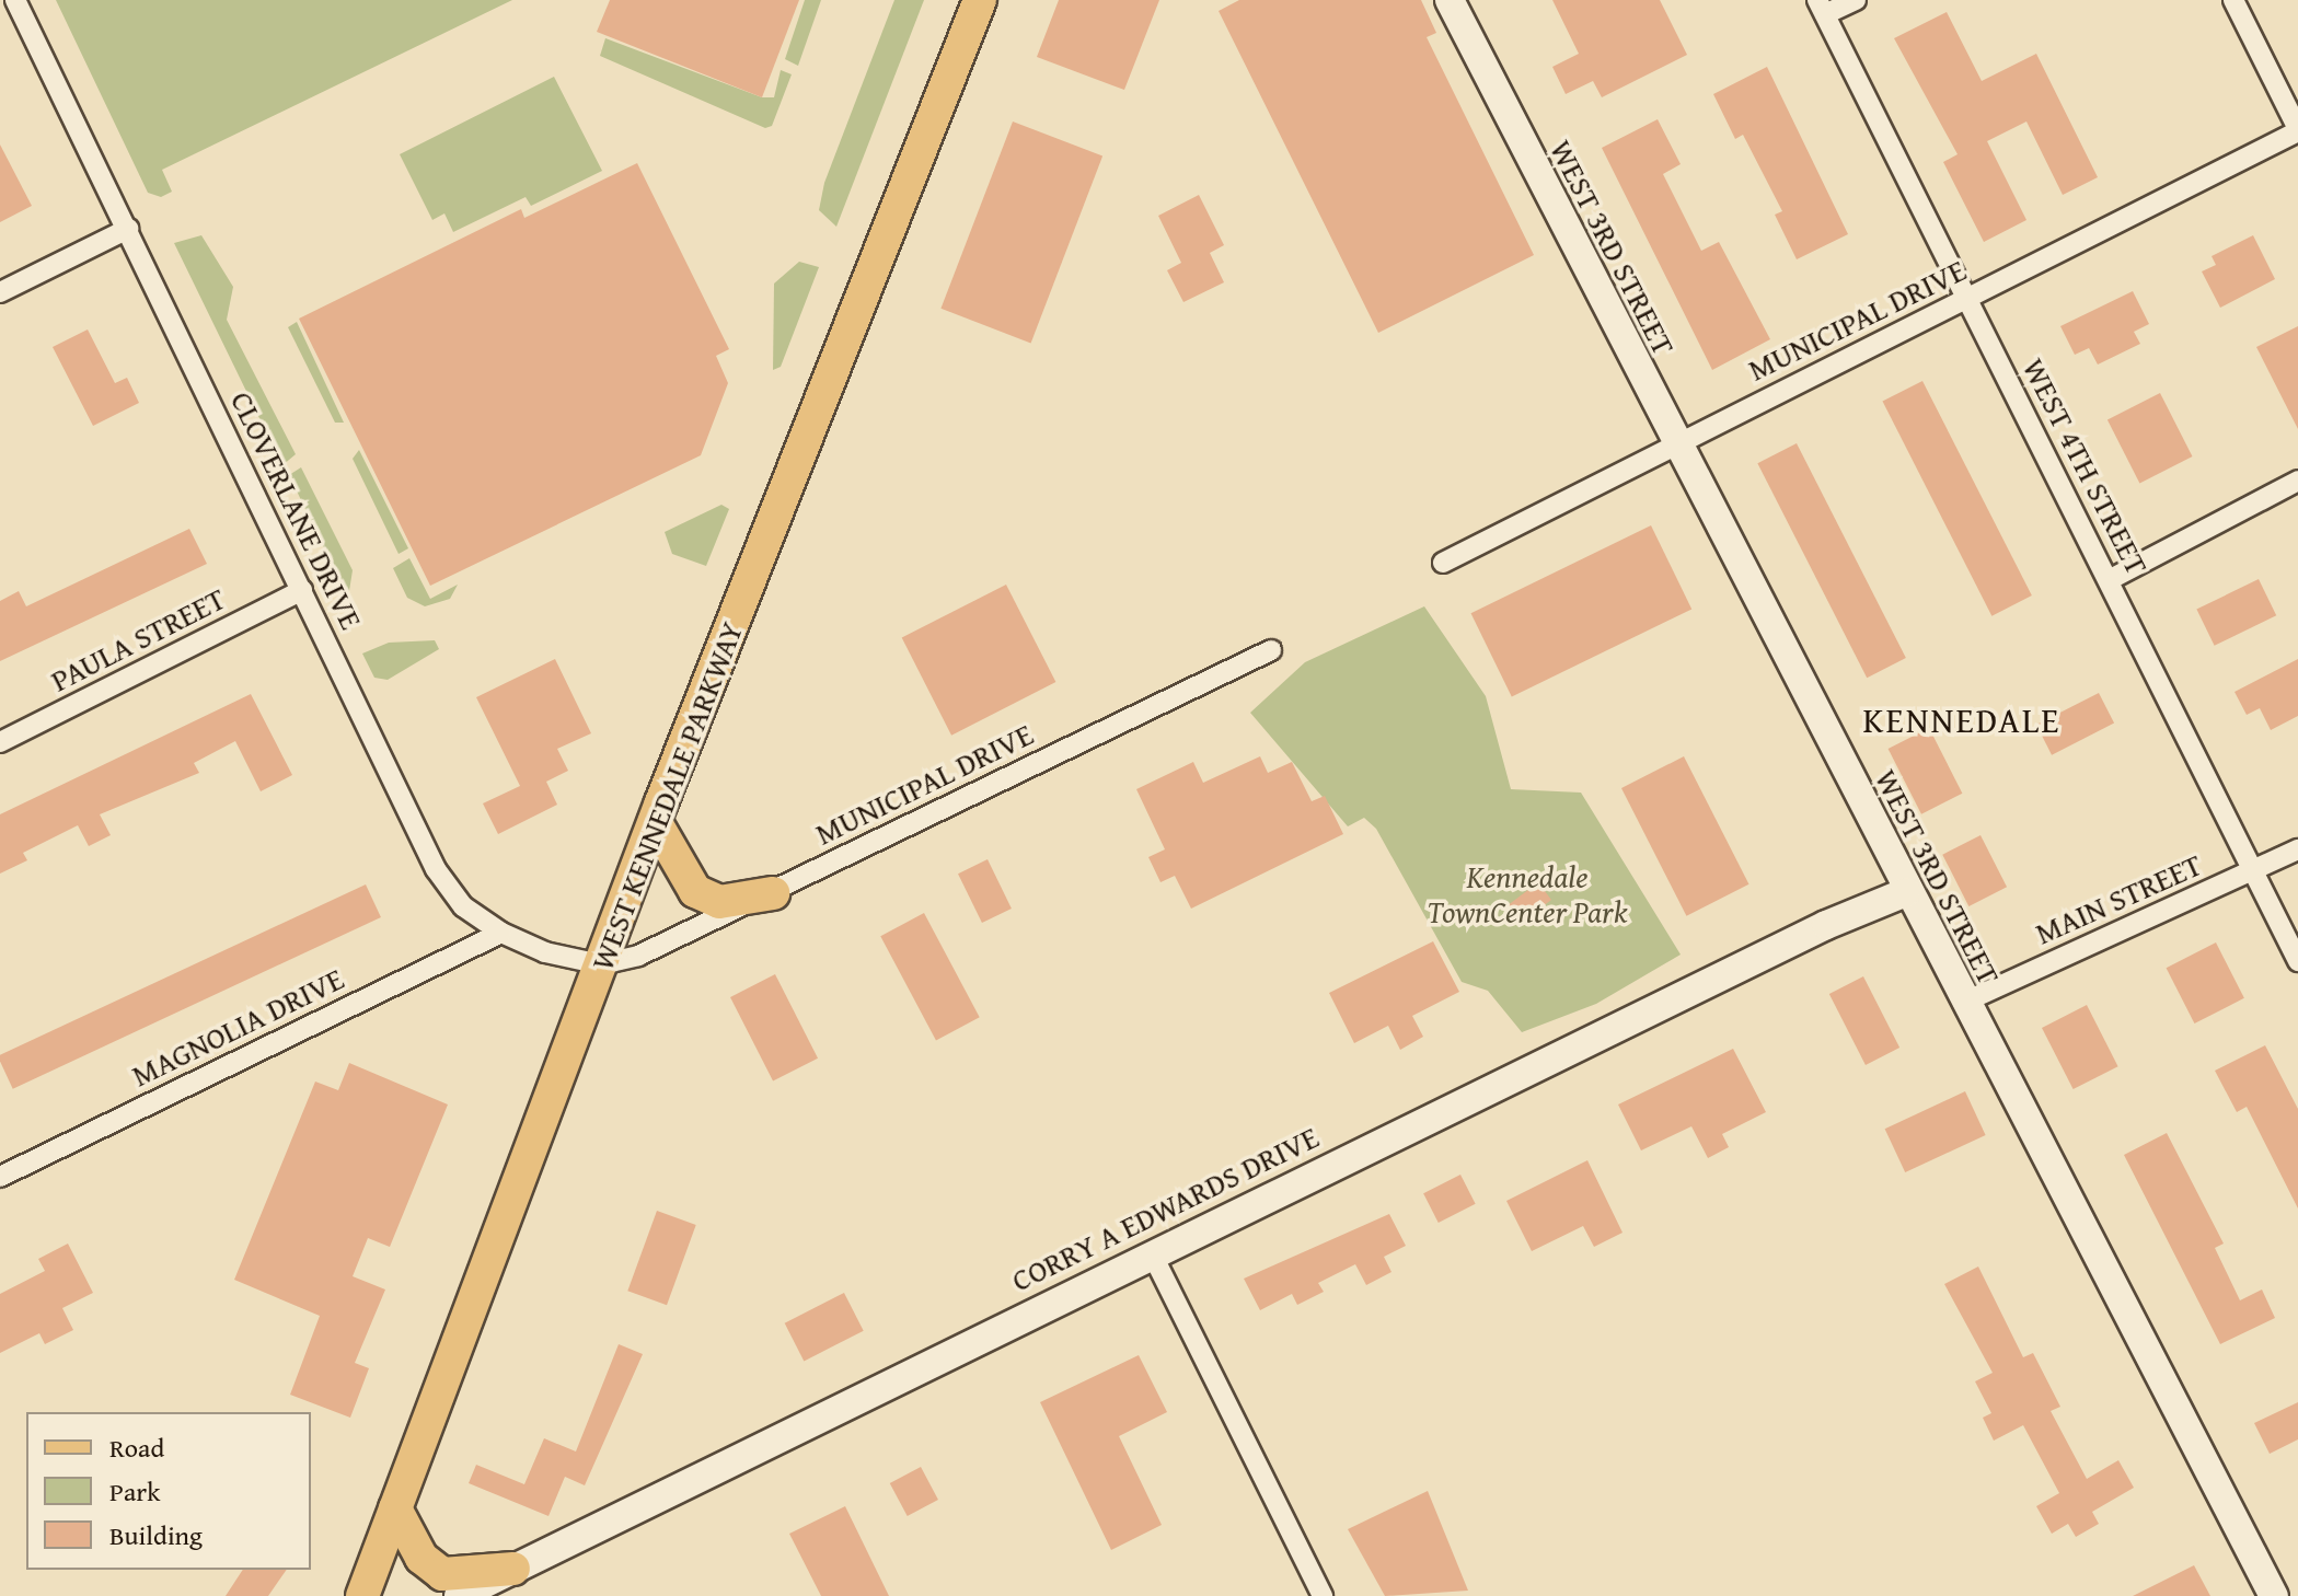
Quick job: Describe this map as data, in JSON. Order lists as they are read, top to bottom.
{
  "streets": {
    "main road": ["WEST KENNEDALE PARKWAY"],
    "street": [
      "WEST 3RD STREET",
      "MUNICIPAL DRIVE",
      "WEST 4TH STREET",
      "CLOVERLANE DRIVE",
      "PAULA STREET",
      "MAIN STREET",
      "MAGNOLIA DRIVE",
      "CORRY A EDWARDS DRIVE"
    ]
  },
  "crossings": [
    ["WEST 3RD STREET", "MUNICIPAL DRIVE"],
    ["WEST 3RD STREET", "MAIN STREET"],
    ["WEST 3RD STREET", "CORRY A EDWARDS DRIVE"],
    ["MUNICIPAL DRIVE", "WEST 4TH STREET"],
    ["MUNICIPAL DRIVE", "CLOVERLANE DRIVE"],
    ["MUNICIPAL DRIVE", "WEST KENNEDALE PARKWAY"],
    ["WEST 4TH STREET", "MAIN STREET"],
    ["CLOVERLANE DRIVE", "PAULA STREET"],
    ["CLOVERLANE DRIVE", "WEST KENNEDALE PARKWAY"],
    ["CLOVERLANE DRIVE", "MAGNOLIA DRIVE"]
  ],
  "districts": ["KENNEDALE"],
  "parks": ["Kennedale TownCenter Park"],
  "legend": ["Road", "Park", "Building"]
}
